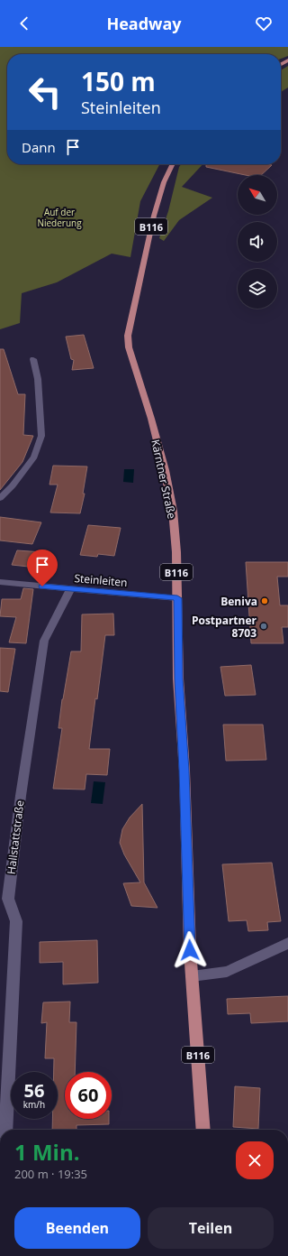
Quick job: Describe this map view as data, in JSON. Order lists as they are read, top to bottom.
{
  "streets": {
    "main road": ["B116", "Kärntner Straße"],
    "street": ["Steinleiten", "Hallstattstraße"]
  },
  "crossings": [
    ["Kärntner Straße", "Steinleiten"],
    ["Steinleiten", "Hallstattstraße"]
  ],
  "parks": ["Auf der Niederung"],
  "places": ["Beniva", "Postpartner 8703"],
  "north": "top left",
  "page": {
    "header": "Headway",
    "turn": ["150 m", "Steinleiten"],
    "then": "Dann",
    "speed": "56 km/h",
    "limit": "60",
    "heading": ["1 Min.", "200 m · 19:35"],
    "buttons": ["Beenden", "Teilen"]
  }
}
